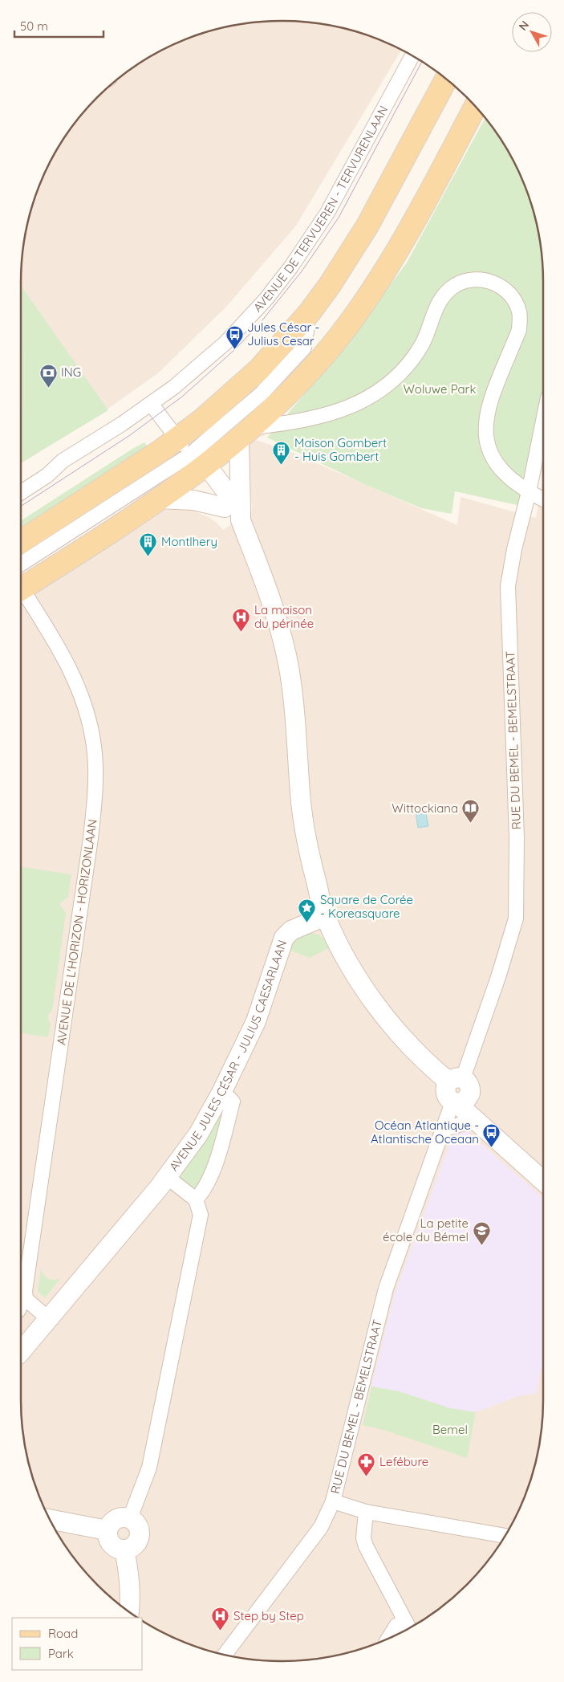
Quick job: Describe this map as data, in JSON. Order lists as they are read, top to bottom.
{
  "streets": {
    "street": [
      "AVENUE DE TERVUEREN - TERVURENLAAN",
      "RUE DU BEMEL - BEMELSTRAAT",
      "AVENUE DE L'HORIZON - HORIZONLAAN",
      "AVENUE JULES CÉSAR - JULIUS CAESARLAAN"
    ]
  },
  "parks": ["Woluwe Park", "Bemel"],
  "places": {
    "bus stop": ["Jules César - Julius Cesar", "Océan Atlantique - Atlantische Oceaan"],
    "bank": ["ING"],
    "building": ["Maison Gombert - Huis Gombert", "Montlhery"],
    "hospital": ["La maison du périnée", "Step by Step"],
    "library": ["Wittockiana"],
    "place": ["Square de Corée - Koreasquare"],
    "school or university": ["La petite école du Bémel"],
    "pharmacy": ["Lefébure"]
  },
  "legend": ["Road", "Park"],
  "scale_bar": "50 m",
  "north": "top left"
}
